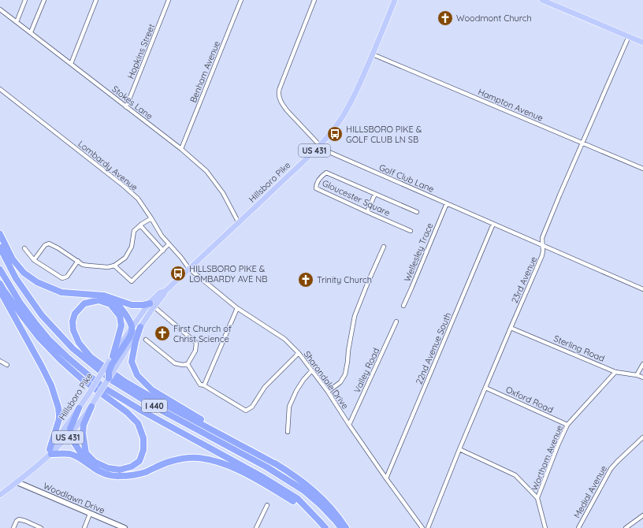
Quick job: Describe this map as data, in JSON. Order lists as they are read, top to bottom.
{
  "streets": {
    "highway": ["I 440"],
    "main road": ["US 431", "Hillsboro Pike", "Woodlawn Drive"],
    "street": [
      "Hopkins Street",
      "Benham Avenue",
      "Stokes Lane",
      "Hampton Avenue",
      "Lombardy Avenue",
      "Golf Club Lane",
      "Gloucester Square",
      "Wellesley Trace",
      "23rd Avenue",
      "22nd Avenue South",
      "Sterling Road",
      "Valley Road",
      "Sharondale Drive",
      "Oxford Road",
      "Wortham Avenue",
      "Medial Avenue"
    ]
  },
  "crossings": [
    ["Hopkins Street", "Stokes Lane"],
    ["Benham Avenue", "Stokes Lane"],
    ["Stokes Lane", "Hillsboro Pike"],
    ["Hampton Avenue", "Hillsboro Pike"],
    ["Hampton Avenue", "23rd Avenue"],
    ["US 431", "Hillsboro Pike"],
    ["US 431", "Woodlawn Drive"],
    ["Lombardy Avenue", "Hillsboro Pike"],
    ["Lombardy Avenue", "Sharondale Drive"],
    ["Golf Club Lane", "Hillsboro Pike"],
    ["Golf Club Lane", "Wellesley Trace"],
    ["Golf Club Lane", "23rd Avenue"],
    ["Golf Club Lane", "22nd Avenue South"],
    ["Hillsboro Pike", "Sharondale Drive"],
    ["Hillsboro Pike", "Woodlawn Drive"],
    ["23rd Avenue", "Sterling Road"],
    ["23rd Avenue", "Oxford Road"],
    ["22nd Avenue South", "Sharondale Drive"],
    ["Sterling Road", "Wortham Avenue"],
    ["Valley Road", "Sharondale Drive"],
    ["Oxford Road", "Wortham Avenue"]
  ],
  "places": {
    "church": ["Woodmont Church", "Trinity Church", "First Church of Christ Science"],
    "bus stop": ["HILLSBORO PIKE & GOLF CLUB LN SB", "HILLSBORO PIKE & LOMBARDY AVE NB"]
  }
}
